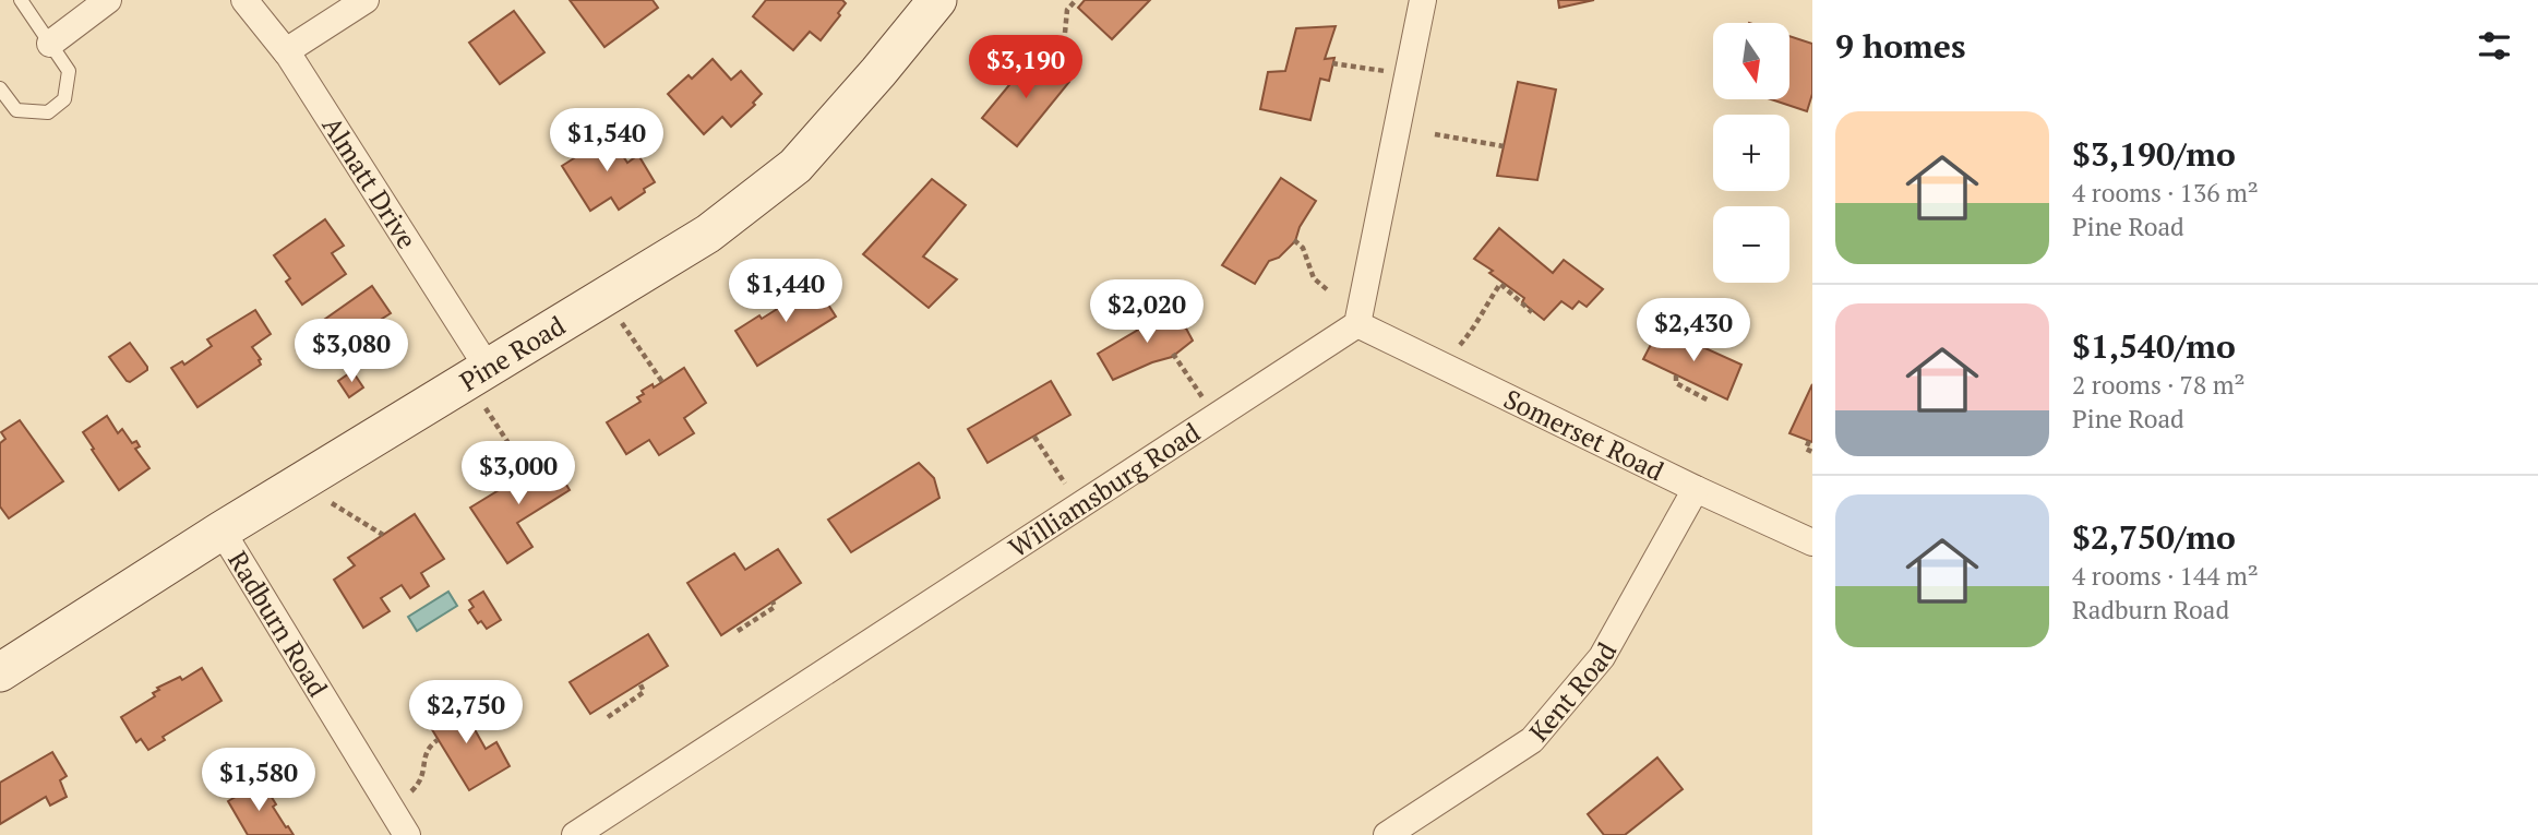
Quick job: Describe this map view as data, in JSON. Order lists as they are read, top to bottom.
{
  "streets": {
    "street": [
      "Almatt Drive",
      "Pine Road",
      "Somerset Road",
      "Williamsburg Road",
      "Radburn Road",
      "Kent Road"
    ]
  },
  "crossings": [
    ["Almatt Drive", "Pine Road"],
    ["Pine Road", "Radburn Road"],
    ["Somerset Road", "Williamsburg Road"],
    ["Somerset Road", "Kent Road"]
  ],
  "north": "bottom",
  "page": {
    "heading": "9 homes",
    "map_buttons": ["+", "−"],
    "price": [
      "$3,190",
      "$1,540",
      "$1,440",
      "$2,020",
      "$2,430",
      "$3,080",
      "$3,000",
      "$2,750",
      "$1,580"
    ],
    "list": [
      {
        "name": "$3,190/mo",
        "note": "4 rooms · 136 m² · Pine Road"
      },
      {
        "name": "$1,540/mo",
        "note": "2 rooms · 78 m² · Pine Road"
      },
      {
        "name": "$2,750/mo",
        "note": "4 rooms · 144 m² · Radburn Road"
      }
    ]
  }
}
